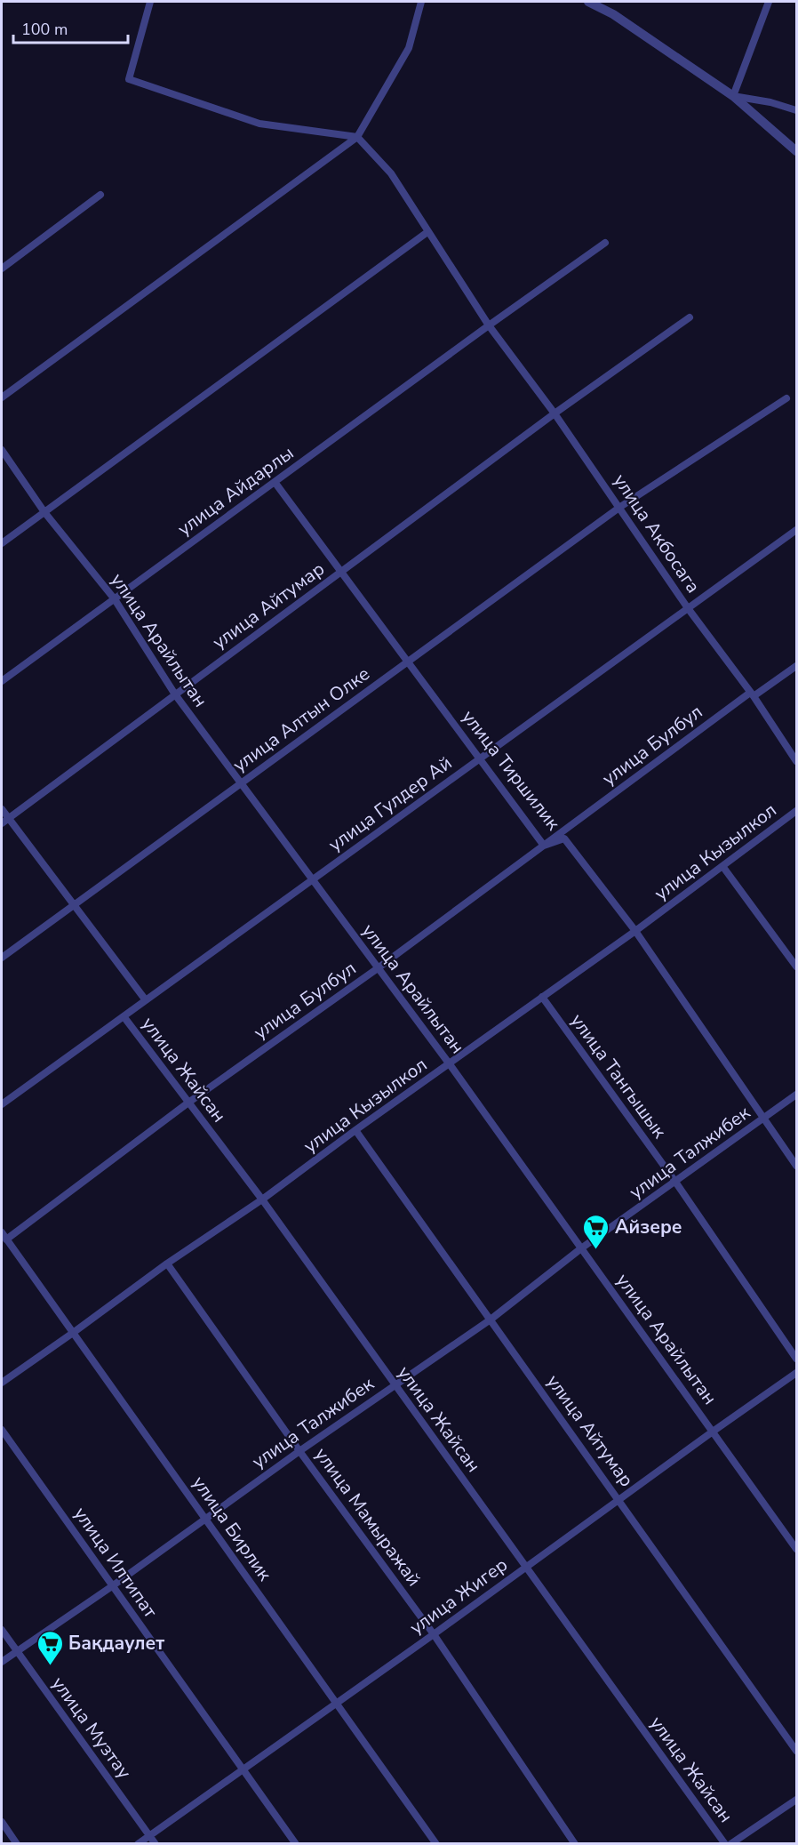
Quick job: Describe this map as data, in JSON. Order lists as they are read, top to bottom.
{
  "streets": {
    "street": [
      "улица Айдарлы",
      "улица Акбосага",
      "улица Айтумар",
      "улица Арайлытан",
      "улица Алтын Олке",
      "улица Булбул",
      "улица Тиршилик",
      "улица Гулдер Ай",
      "улица Кызылкол",
      "улица Жайсан",
      "улица Тангышык",
      "улица Талжибек",
      "улица Мамыражай",
      "улица Бирлик",
      "улица Илтипат",
      "улица Жигер",
      "улица Музтау"
    ]
  },
  "crossings": [
    ["улица Айдарлы", "улица Акбосага"],
    ["улица Айдарлы", "улица Арайлытан"],
    ["улица Айдарлы", "улица Тиршилик"],
    ["улица Акбосага", "улица Айтумар"],
    ["улица Акбосага", "улица Алтын Олке"],
    ["улица Акбосага", "улица Булбул"],
    ["улица Акбосага", "улица Гулдер Ай"],
    ["улица Айтумар", "улица Арайлытан"],
    ["улица Айтумар", "улица Тиршилик"],
    ["улица Айтумар", "улица Кызылкол"],
    ["улица Айтумар", "улица Жайсан"],
    ["улица Айтумар", "улица Талжибек"],
    ["улица Айтумар", "улица Жигер"],
    ["улица Арайлытан", "улица Алтын Олке"],
    ["улица Арайлытан", "улица Булбул"],
    ["улица Арайлытан", "улица Гулдер Ай"],
    ["улица Арайлытан", "улица Кызылкол"],
    ["улица Арайлытан", "улица Талжибек"],
    ["улица Арайлытан", "улица Жигер"],
    ["улица Алтын Олке", "улица Тиршилик"],
    ["улица Алтын Олке", "улица Жайсан"],
    ["улица Булбул", "улица Тиршилик"],
    ["улица Булбул", "улица Жайсан"],
    ["улица Булбул", "улица Бирлик"],
    ["улица Тиршилик", "улица Гулдер Ай"],
    ["улица Тиршилик", "улица Кызылкол"],
    ["улица Тиршилик", "улица Талжибек"],
    ["улица Гулдер Ай", "улица Жайсан"],
    ["улица Кызылкол", "улица Жайсан"],
    ["улица Кызылкол", "улица Тангышык"],
    ["улица Кызылкол", "улица Мамыражай"],
    ["улица Кызылкол", "улица Бирлик"],
    ["улица Жайсан", "улица Талжибек"],
    ["улица Жайсан", "улица Жигер"],
    ["улица Тангышык", "улица Талжибек"],
    ["улица Талжибек", "улица Мамыражай"],
    ["улица Талжибек", "улица Бирлик"],
    ["улица Талжибек", "улица Илтипат"],
    ["улица Талжибек", "улица Музтау"],
    ["улица Мамыражай", "улица Жигер"],
    ["улица Бирлик", "улица Жигер"],
    ["улица Илтипат", "улица Жигер"],
    ["улица Жигер", "улица Музтау"]
  ],
  "places": {
    "supermarket": ["Айзере", "Бақдаулет"]
  },
  "scale_bar": "100 m"
}
